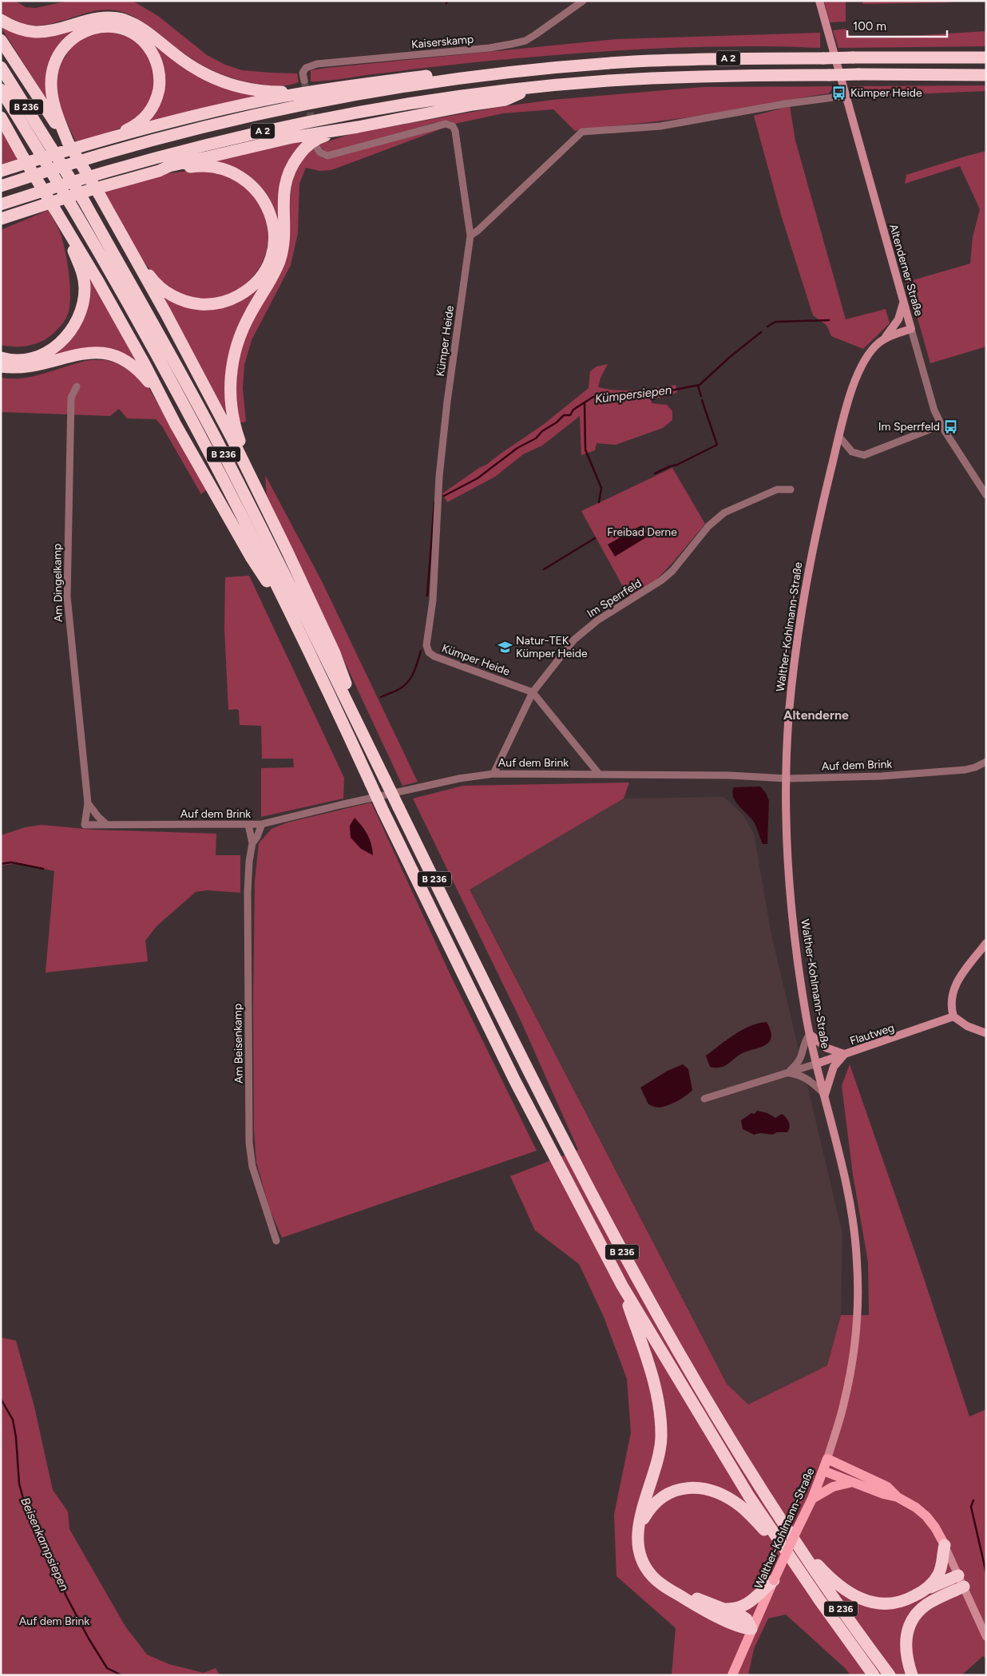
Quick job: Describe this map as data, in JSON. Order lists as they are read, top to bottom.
{
  "streets": {
    "highway": ["A 2", "B 236"],
    "main road": ["Altenderner Straße", "Walther-Kohlmann-Straße", "Flautweg"],
    "street": [
      "Kaiserskamp",
      "Kümper Heide",
      "Am Dingelkamp",
      "Im Sperrfeld",
      "Auf dem Brink",
      "Am Beisenkamp"
    ]
  },
  "crossings": [
    ["Altenderner Straße", "Walther-Kohlmann-Straße"],
    ["Kümper Heide", "Im Sperrfeld"],
    ["Am Dingelkamp", "Auf dem Brink"],
    ["Im Sperrfeld", "Auf dem Brink"],
    ["Walther-Kohlmann-Straße", "Auf dem Brink"],
    ["Walther-Kohlmann-Straße", "Flautweg"],
    ["Auf dem Brink", "Am Beisenkamp"]
  ],
  "districts": ["Altenderne"],
  "water": ["Kümpersiepen", "Beisenkampsiepen"],
  "parks": ["Freibad Derne", "Auf dem Brink"],
  "places": {
    "bus stop": ["Kümper Heide", "Im Sperrfeld"],
    "school or university": ["Natur-TEK Kümper Heide"]
  },
  "scale_bar": "100 m"
}
